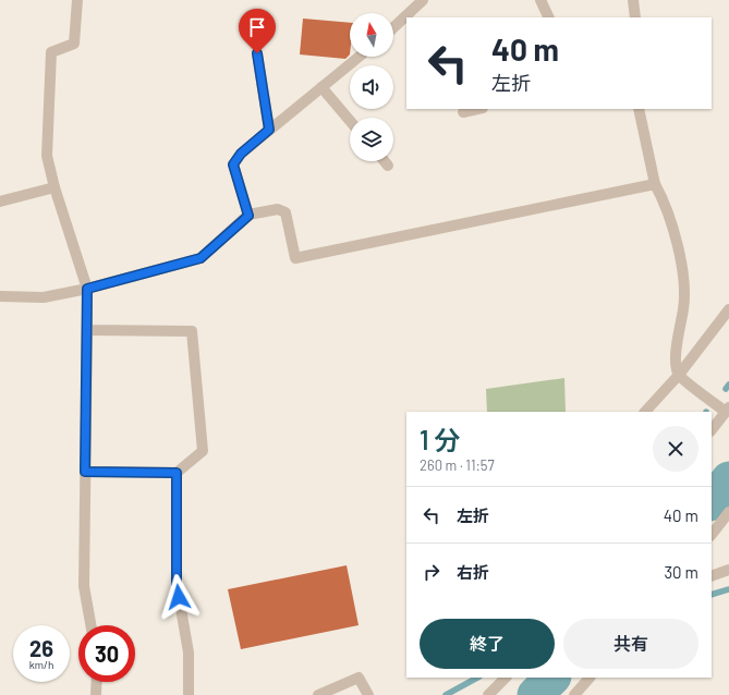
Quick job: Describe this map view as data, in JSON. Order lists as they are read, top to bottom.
{
  "north": "top",
  "page": {
    "turn": ["40 m", "左折"],
    "heading": ["1 分", "260 m · 11:57"],
    "list": [
      {
        "name": "左折",
        "value": "40 m"
      },
      {
        "name": "右折",
        "value": "30 m"
      }
    ],
    "buttons": ["終了", "共有"],
    "speed": "26 km/h",
    "limit": "30"
  }
}
